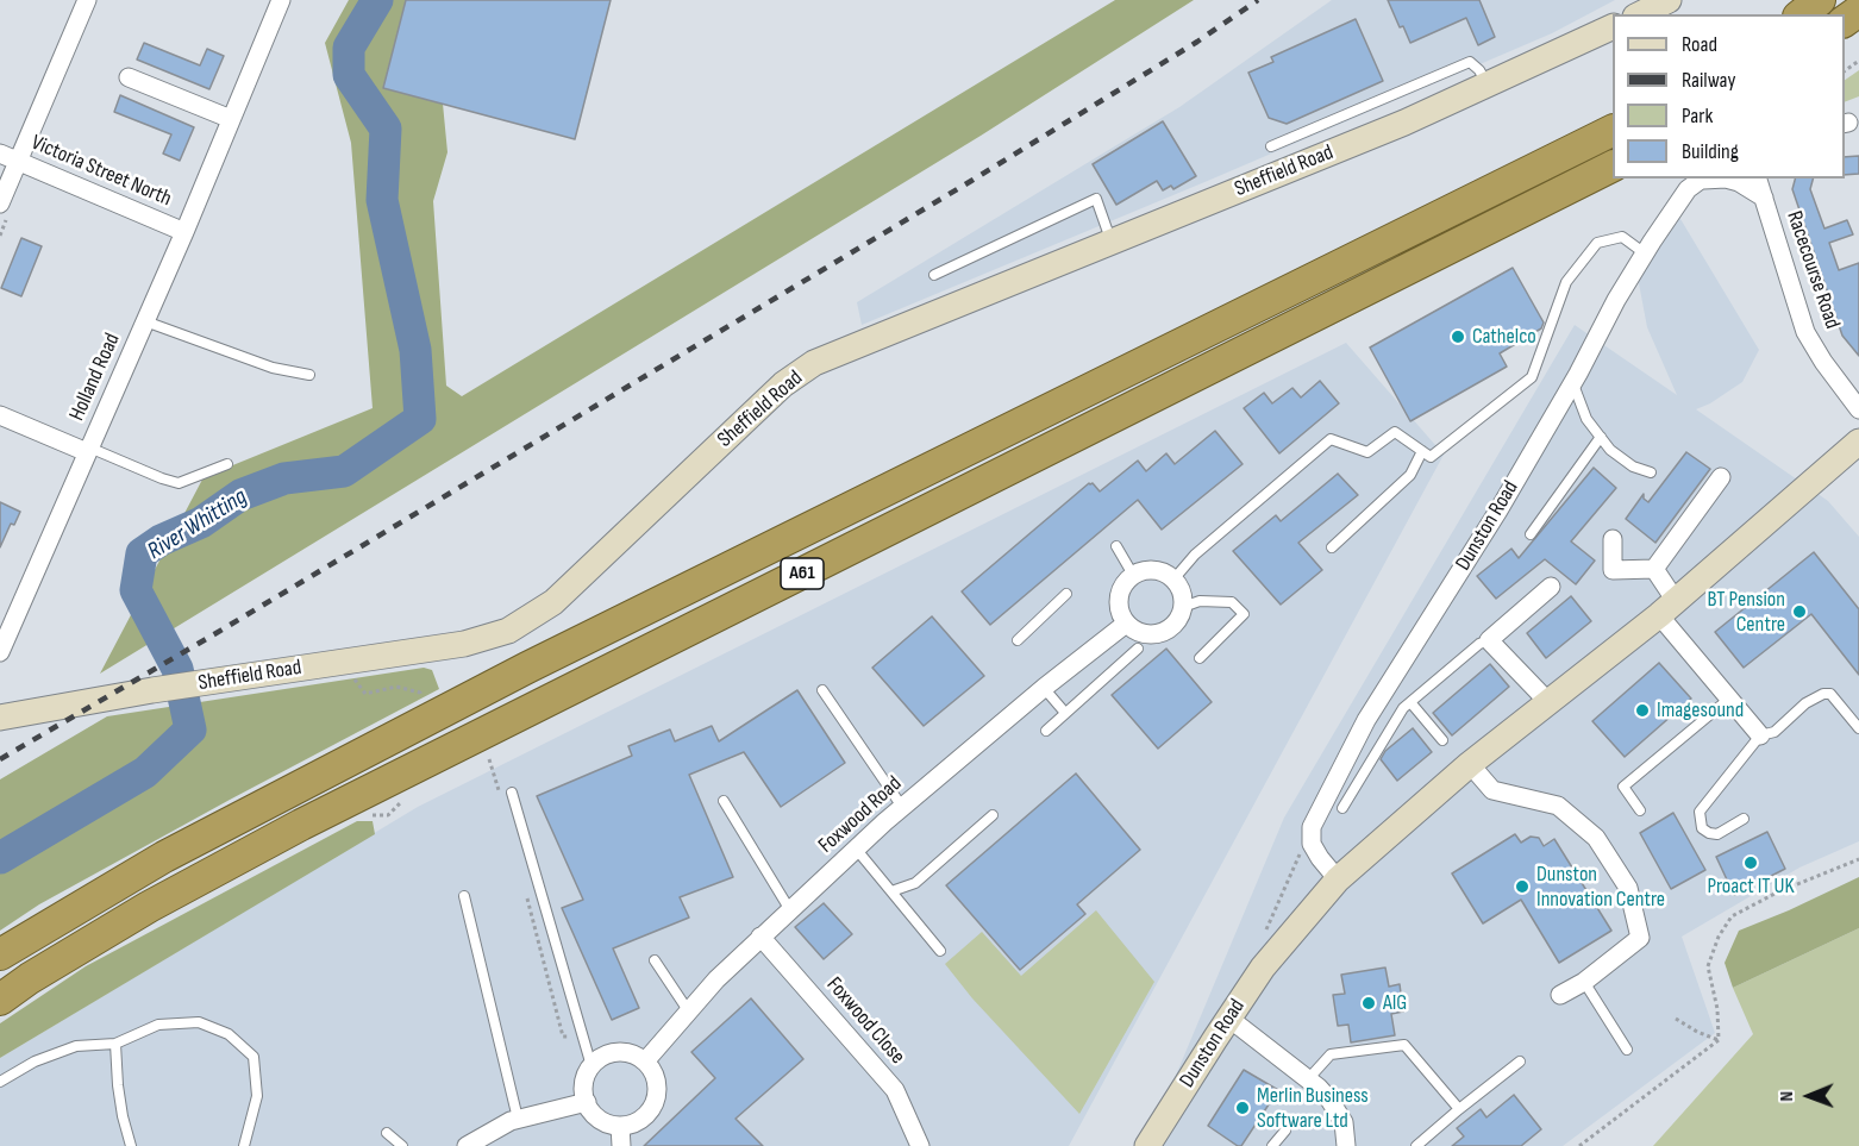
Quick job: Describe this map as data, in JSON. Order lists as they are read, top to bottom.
{
  "streets": {
    "highway": ["A61"],
    "main road": ["Sheffield Road", "Dunston Road"],
    "street": [
      "Victoria Street North",
      "Racecourse Road",
      "Holland Road",
      "Foxwood Road",
      "Foxwood Close"
    ]
  },
  "crossings": [
    ["Victoria Street North", "Holland Road"],
    ["Racecourse Road", "Dunston Road"],
    ["Foxwood Road", "Foxwood Close"]
  ],
  "water": ["River Whitting"],
  "places": [
    "Cathelco",
    "BT Pension Centre",
    "Imagesound",
    "Proact IT UK",
    "Dunston Innovation Centre",
    "AIG",
    "Merlin Business Software Ltd"
  ],
  "legend": [
    "Road",
    "Railway",
    "Park",
    "Building"
  ],
  "north": "left"
}
